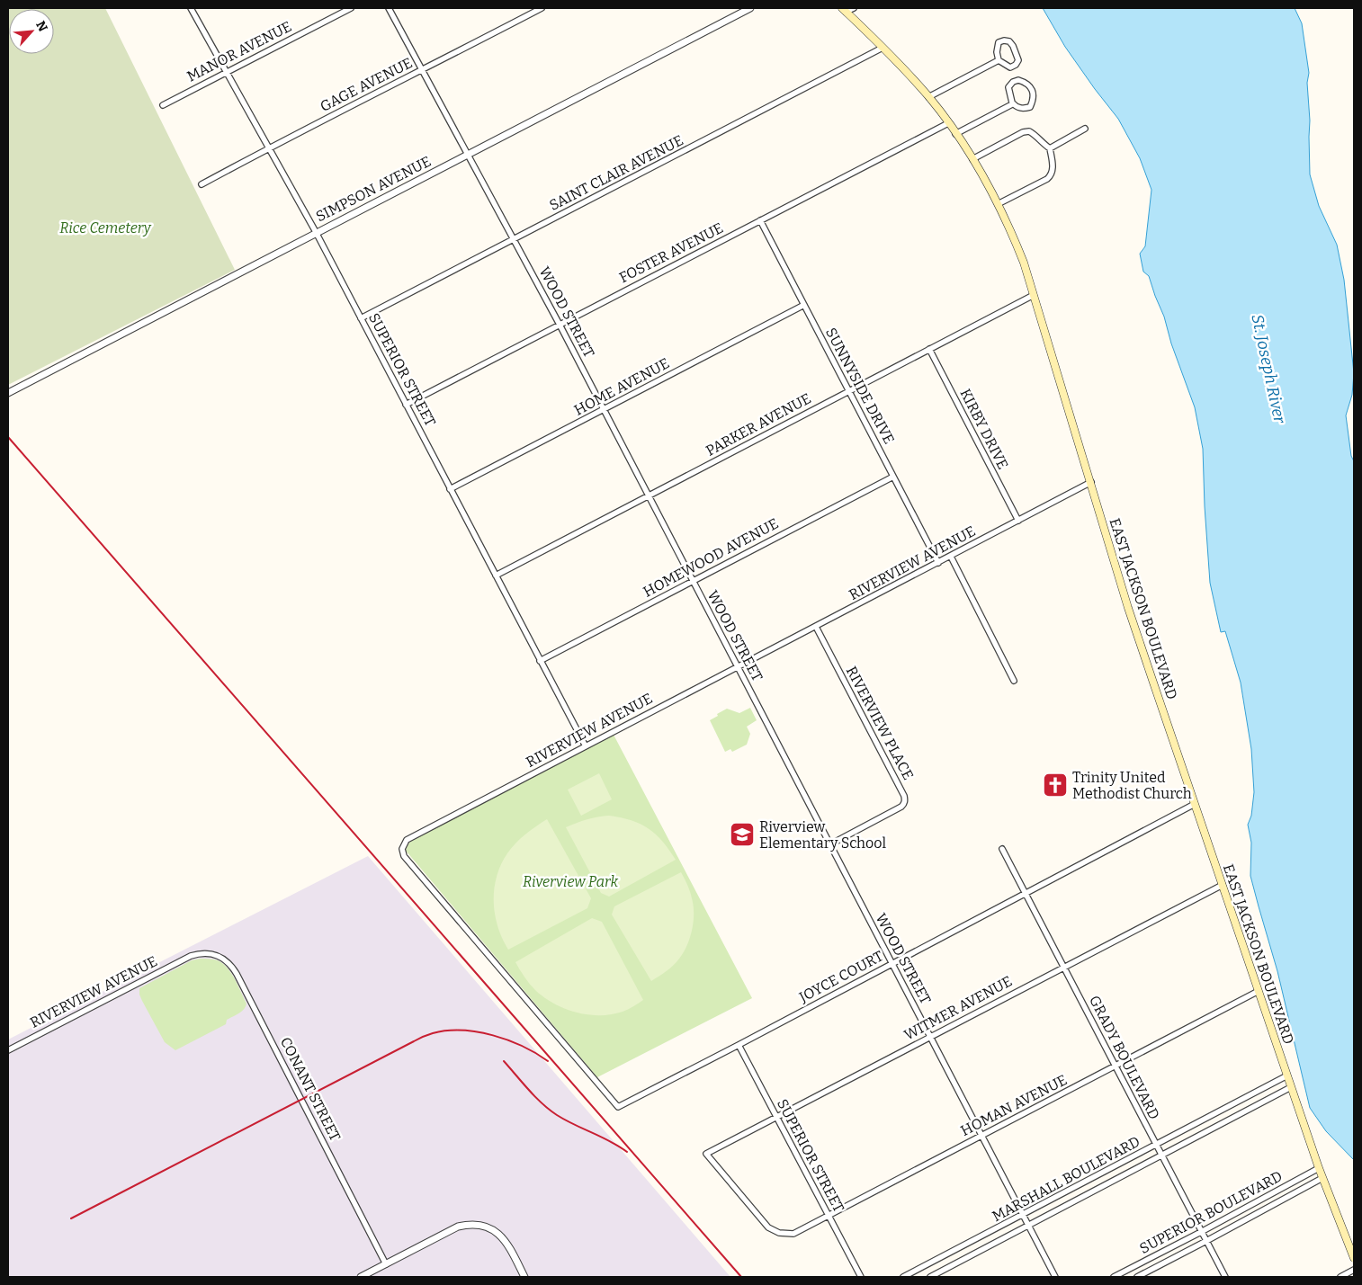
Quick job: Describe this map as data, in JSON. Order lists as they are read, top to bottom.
{
  "streets": {
    "main road": ["EAST JACKSON BOULEVARD"],
    "street": [
      "MANOR AVENUE",
      "GAGE AVENUE",
      "SAINT CLAIR AVENUE",
      "SIMPSON AVENUE",
      "FOSTER AVENUE",
      "WOOD STREET",
      "SUPERIOR STREET",
      "SUNNYSIDE DRIVE",
      "HOME AVENUE",
      "PARKER AVENUE",
      "KIRBY DRIVE",
      "HOMEWOOD AVENUE",
      "RIVERVIEW AVENUE",
      "RIVERVIEW PLACE",
      "JOYCE COURT",
      "WITMER AVENUE",
      "GRADY BOULEVARD",
      "CONANT STREET",
      "HOMAN AVENUE",
      "MARSHALL BOULEVARD",
      "SUPERIOR BOULEVARD"
    ]
  },
  "crossings": [
    ["MANOR AVENUE", "SUPERIOR STREET"],
    ["GAGE AVENUE", "WOOD STREET"],
    ["GAGE AVENUE", "SUPERIOR STREET"],
    ["SAINT CLAIR AVENUE", "WOOD STREET"],
    ["SAINT CLAIR AVENUE", "SUPERIOR STREET"],
    ["SAINT CLAIR AVENUE", "EAST JACKSON BOULEVARD"],
    ["SIMPSON AVENUE", "WOOD STREET"],
    ["SIMPSON AVENUE", "SUPERIOR STREET"],
    ["FOSTER AVENUE", "WOOD STREET"],
    ["FOSTER AVENUE", "SUPERIOR STREET"],
    ["FOSTER AVENUE", "SUNNYSIDE DRIVE"],
    ["FOSTER AVENUE", "EAST JACKSON BOULEVARD"],
    ["WOOD STREET", "HOME AVENUE"],
    ["WOOD STREET", "PARKER AVENUE"],
    ["WOOD STREET", "HOMEWOOD AVENUE"],
    ["WOOD STREET", "RIVERVIEW AVENUE"],
    ["WOOD STREET", "RIVERVIEW PLACE"],
    ["WOOD STREET", "JOYCE COURT"],
    ["WOOD STREET", "WITMER AVENUE"],
    ["WOOD STREET", "HOMAN AVENUE"],
    ["WOOD STREET", "MARSHALL BOULEVARD"],
    ["SUPERIOR STREET", "HOME AVENUE"],
    ["SUPERIOR STREET", "PARKER AVENUE"],
    ["SUPERIOR STREET", "HOMEWOOD AVENUE"],
    ["SUPERIOR STREET", "RIVERVIEW AVENUE"],
    ["SUPERIOR STREET", "JOYCE COURT"],
    ["SUPERIOR STREET", "WITMER AVENUE"],
    ["SUPERIOR STREET", "HOMAN AVENUE"],
    ["SUNNYSIDE DRIVE", "HOME AVENUE"],
    ["SUNNYSIDE DRIVE", "PARKER AVENUE"],
    ["SUNNYSIDE DRIVE", "HOMEWOOD AVENUE"],
    ["SUNNYSIDE DRIVE", "RIVERVIEW AVENUE"],
    ["PARKER AVENUE", "KIRBY DRIVE"],
    ["PARKER AVENUE", "EAST JACKSON BOULEVARD"],
    ["KIRBY DRIVE", "RIVERVIEW AVENUE"],
    ["RIVERVIEW AVENUE", "EAST JACKSON BOULEVARD"],
    ["RIVERVIEW AVENUE", "RIVERVIEW PLACE"],
    ["RIVERVIEW AVENUE", "JOYCE COURT"],
    ["RIVERVIEW AVENUE", "CONANT STREET"],
    ["EAST JACKSON BOULEVARD", "JOYCE COURT"],
    ["EAST JACKSON BOULEVARD", "WITMER AVENUE"],
    ["EAST JACKSON BOULEVARD", "HOMAN AVENUE"],
    ["EAST JACKSON BOULEVARD", "MARSHALL BOULEVARD"],
    ["EAST JACKSON BOULEVARD", "SUPERIOR BOULEVARD"],
    ["JOYCE COURT", "GRADY BOULEVARD"],
    ["WITMER AVENUE", "GRADY BOULEVARD"],
    ["WITMER AVENUE", "HOMAN AVENUE"],
    ["GRADY BOULEVARD", "HOMAN AVENUE"],
    ["GRADY BOULEVARD", "MARSHALL BOULEVARD"],
    ["GRADY BOULEVARD", "SUPERIOR BOULEVARD"]
  ],
  "water": ["St. Joseph River"],
  "parks": ["Rice Cemetery", "Riverview Park"],
  "places": {
    "church": ["Trinity United Methodist Church"],
    "school or university": ["Riverview Elementary School"]
  },
  "north": "top right"
}
